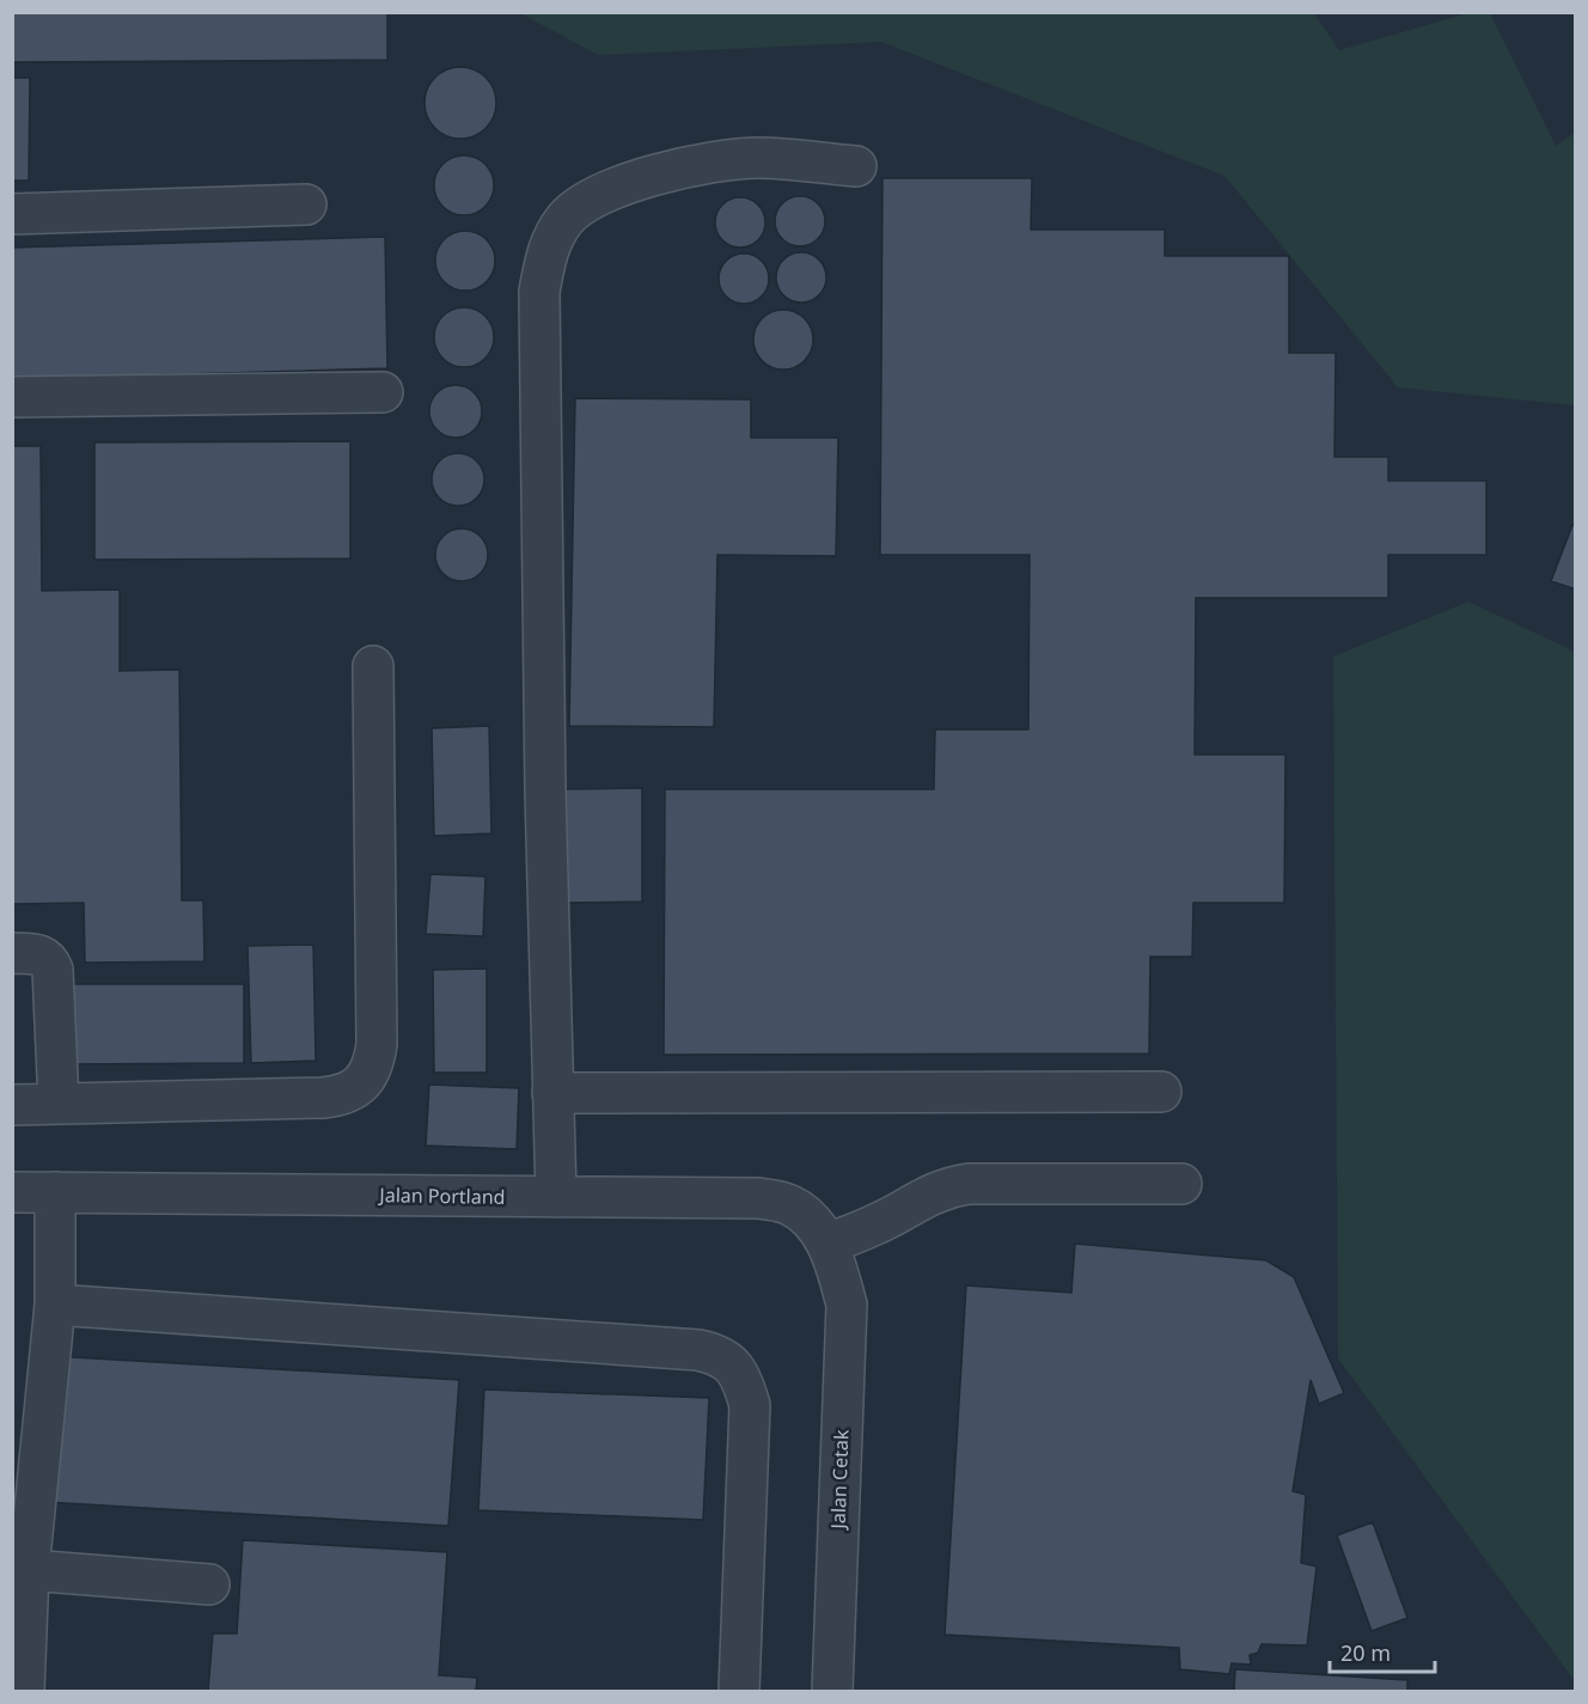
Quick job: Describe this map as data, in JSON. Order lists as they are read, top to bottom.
{
  "streets": {
    "street": ["Jalan Portland", "Jalan Cetak"]
  },
  "crossings": [
    ["Jalan Portland", "Jalan Cetak"]
  ],
  "scale_bar": "20 m"
}
